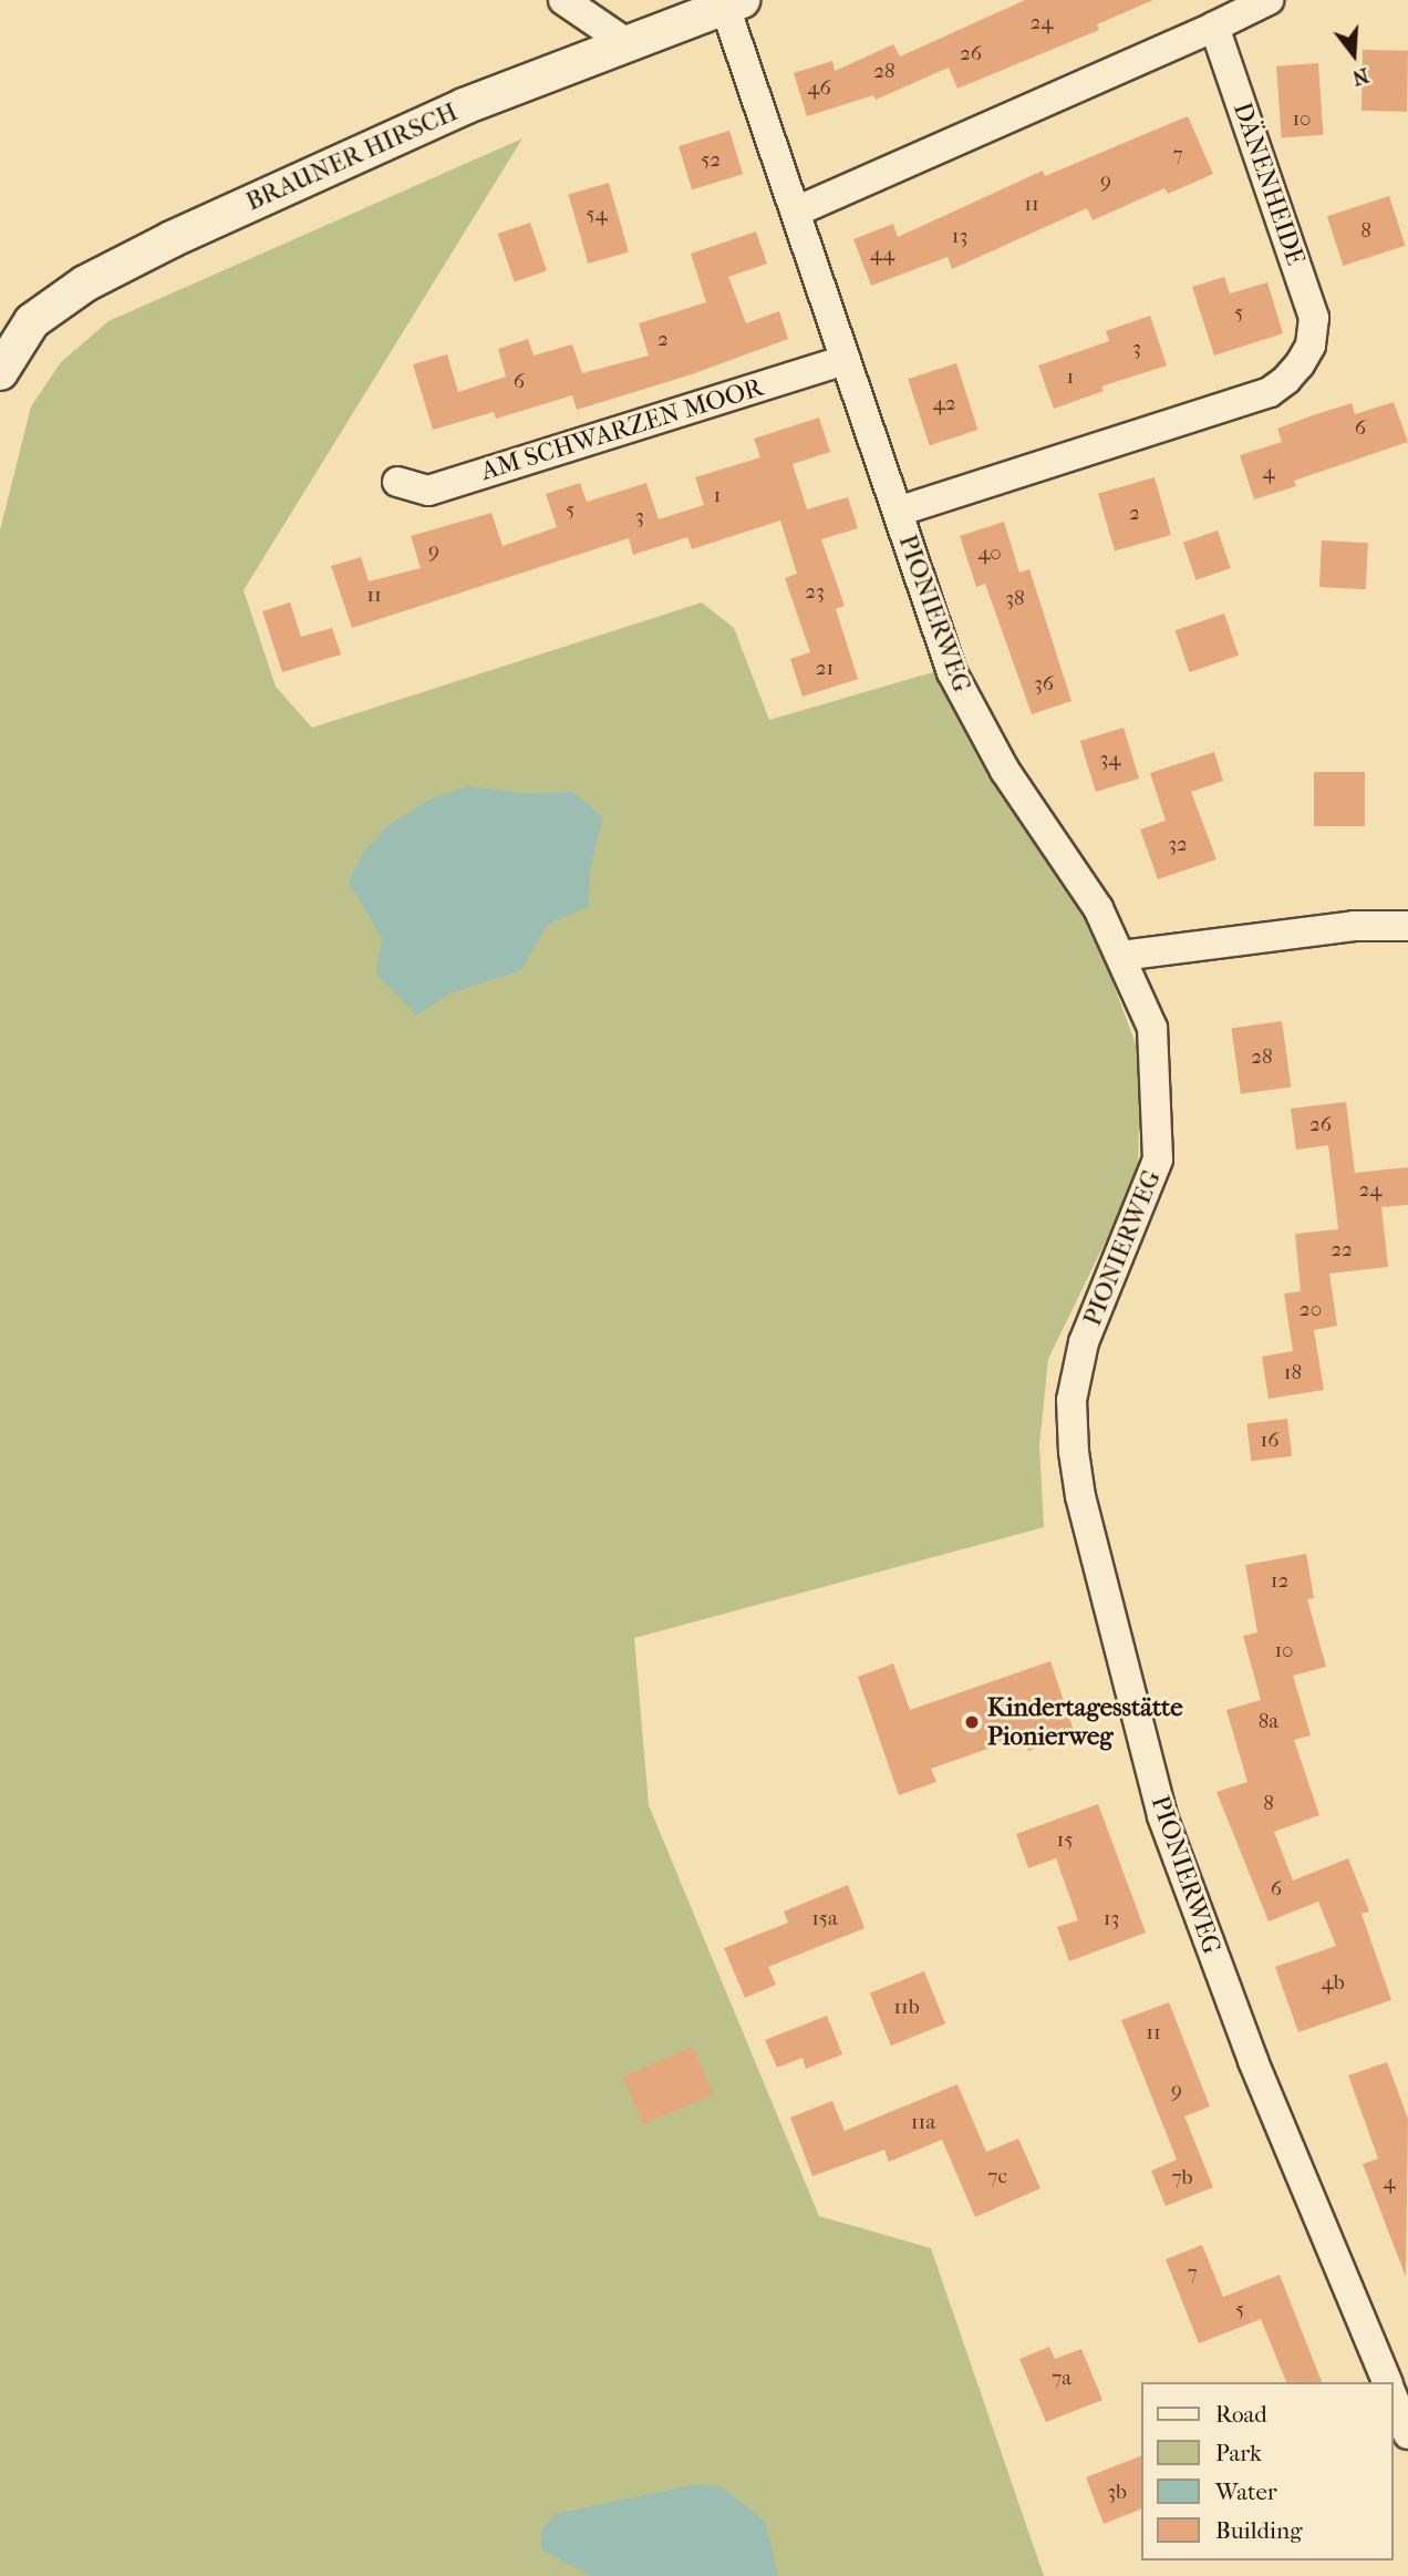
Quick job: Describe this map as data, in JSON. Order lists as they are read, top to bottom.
{
  "streets": {
    "street": [
      "BRAUNER HIRSCH",
      "DÄNENHEIDE",
      "AM SCHWARZEN MOOR",
      "PIONIERWEG"
    ]
  },
  "crossings": [
    ["BRAUNER HIRSCH", "PIONIERWEG"],
    ["DÄNENHEIDE", "PIONIERWEG"],
    ["AM SCHWARZEN MOOR", "PIONIERWEG"]
  ],
  "places": ["Kindertagesstätte Pionierweg"],
  "house_numbers": [
    "24",
    "26",
    "28",
    "46",
    "10",
    "7",
    "52",
    "9",
    "11",
    "54",
    "8",
    "13",
    "44",
    "5",
    "2",
    "3",
    "1",
    "6",
    "42",
    "6",
    "4",
    "1",
    "5",
    "2",
    "3",
    "9",
    "40",
    "23",
    "11",
    "38",
    "21",
    "36",
    "34",
    "32",
    "28",
    "26",
    "24",
    "22",
    "20",
    "18",
    "16",
    "12",
    "10",
    "8a",
    "8",
    "15",
    "6",
    "15a",
    "13",
    "4b",
    "11b",
    "11",
    "9",
    "11a",
    "7c",
    "7b",
    "4",
    "7",
    "5",
    "7a",
    "3b"
  ],
  "legend": [
    "Road",
    "Park",
    "Water",
    "Building"
  ],
  "north": "bottom"
}
